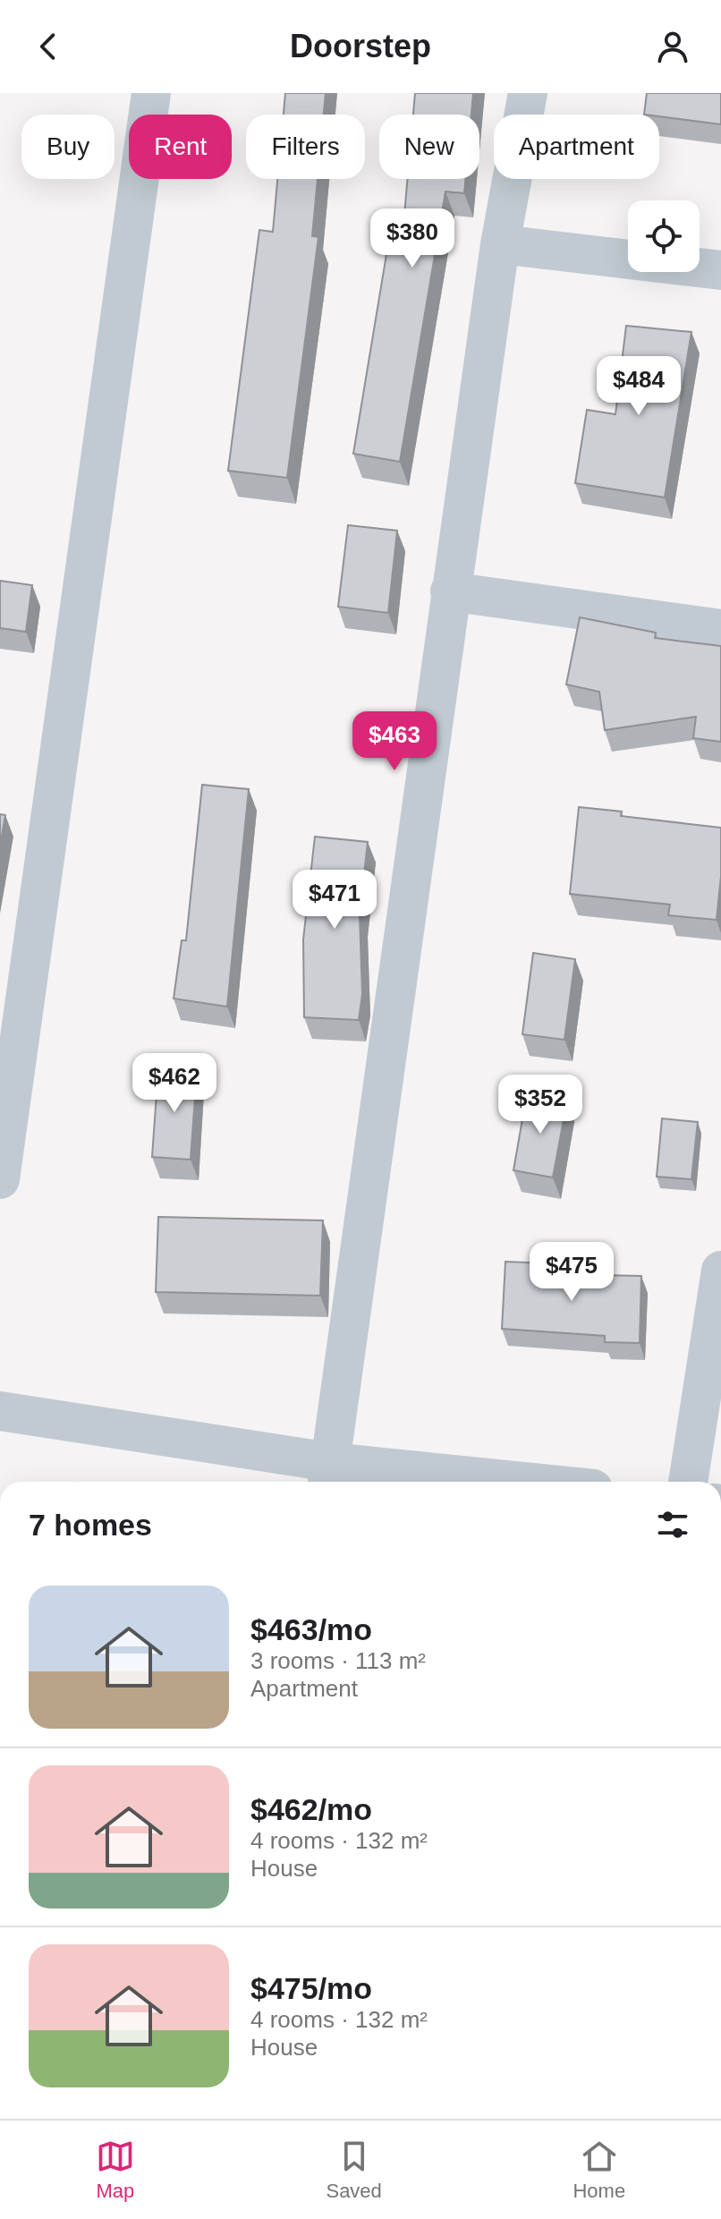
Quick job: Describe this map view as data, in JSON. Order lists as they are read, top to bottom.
{
  "page": {
    "header": "Doorstep",
    "chip": [
      "Buy",
      "Rent",
      "Filters",
      "New",
      "Apartment"
    ],
    "price": [
      "$380",
      "$484",
      "$463",
      "$471",
      "$462",
      "$352",
      "$475"
    ],
    "heading": "7 homes",
    "list": [
      {
        "name": "$463/mo",
        "note": "3 rooms · 113 m² · Apartment"
      },
      {
        "name": "$462/mo",
        "note": "4 rooms · 132 m² · House"
      },
      {
        "name": "$475/mo",
        "note": "4 rooms · 132 m² · House"
      }
    ],
    "tabs": ["Map", "Saved", "Home"]
  }
}
